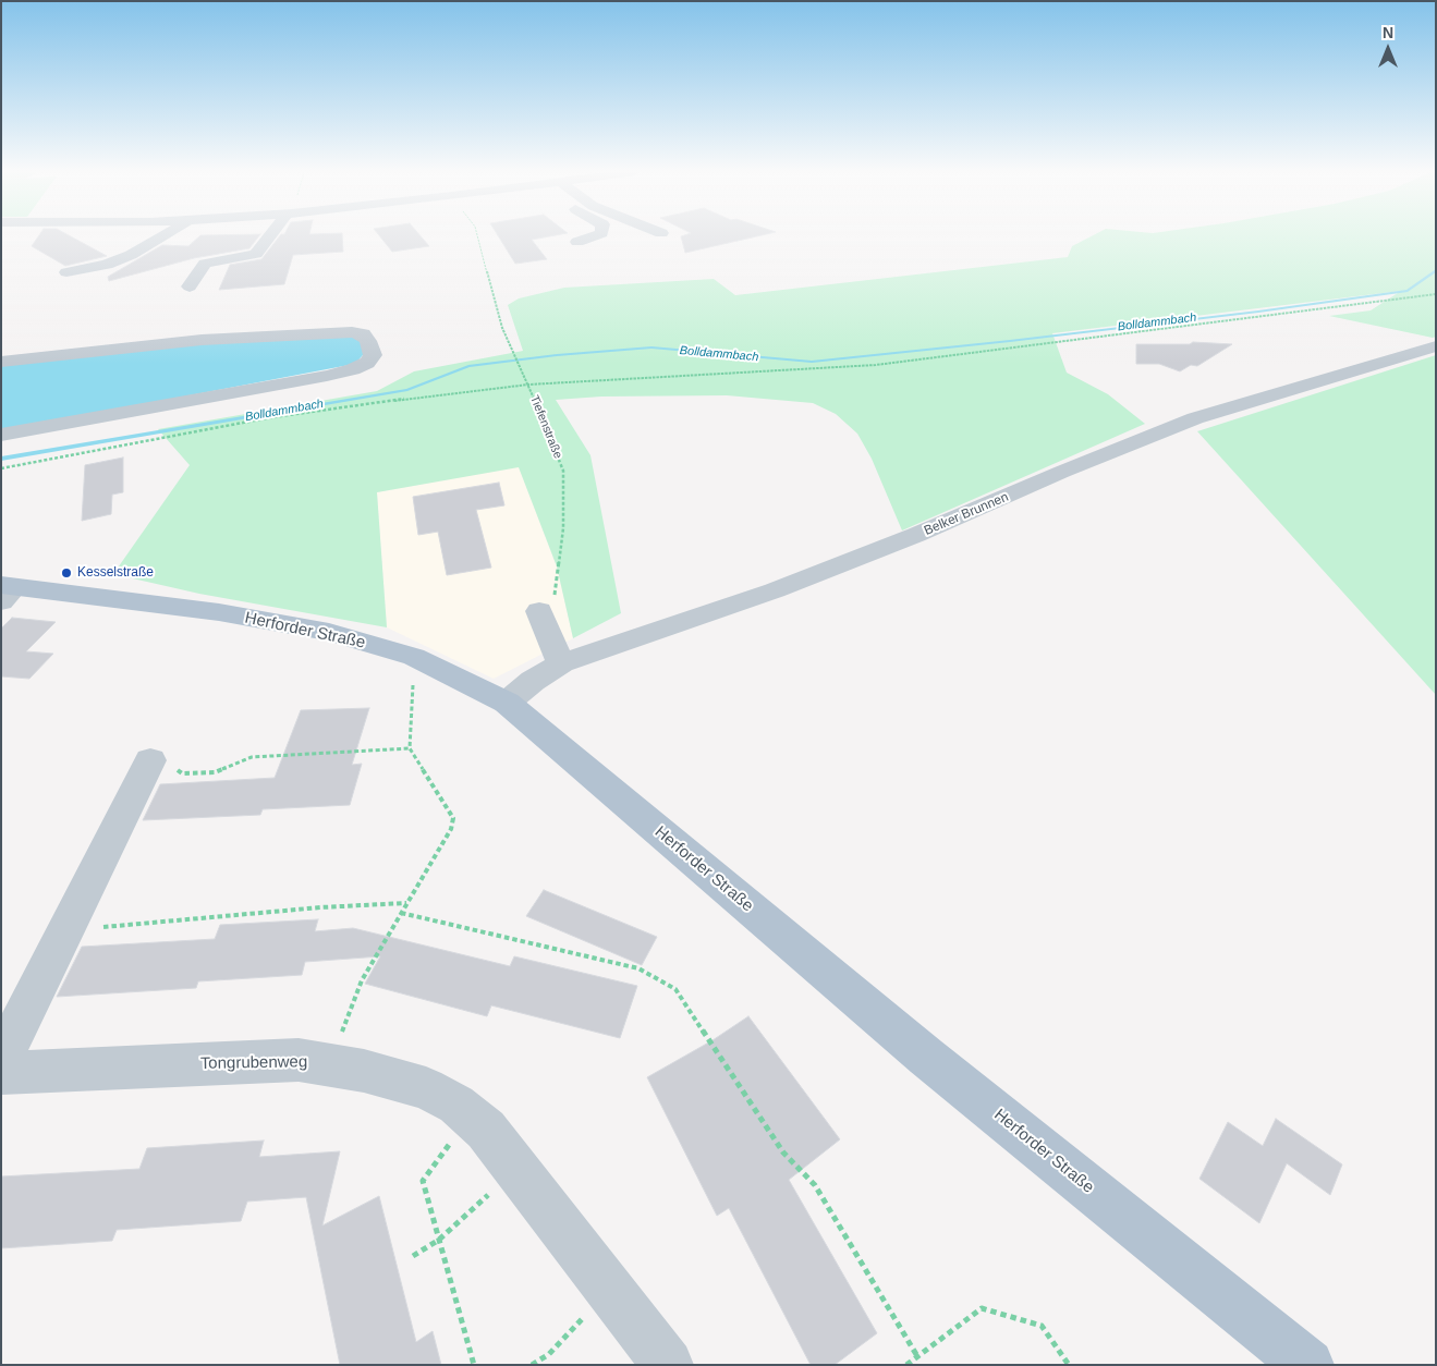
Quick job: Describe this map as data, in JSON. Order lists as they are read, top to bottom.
{
  "streets": {
    "main road": ["Herforder Straße"],
    "street": ["Belker Brunnen", "Tongrubenweg"],
    "path": ["Tiefenstraße"]
  },
  "crossings": [
    ["Belker Brunnen", "Herforder Straße"]
  ],
  "water": ["Bolldammbach"],
  "places": ["Kesselstraße"],
  "north": "top"
}
